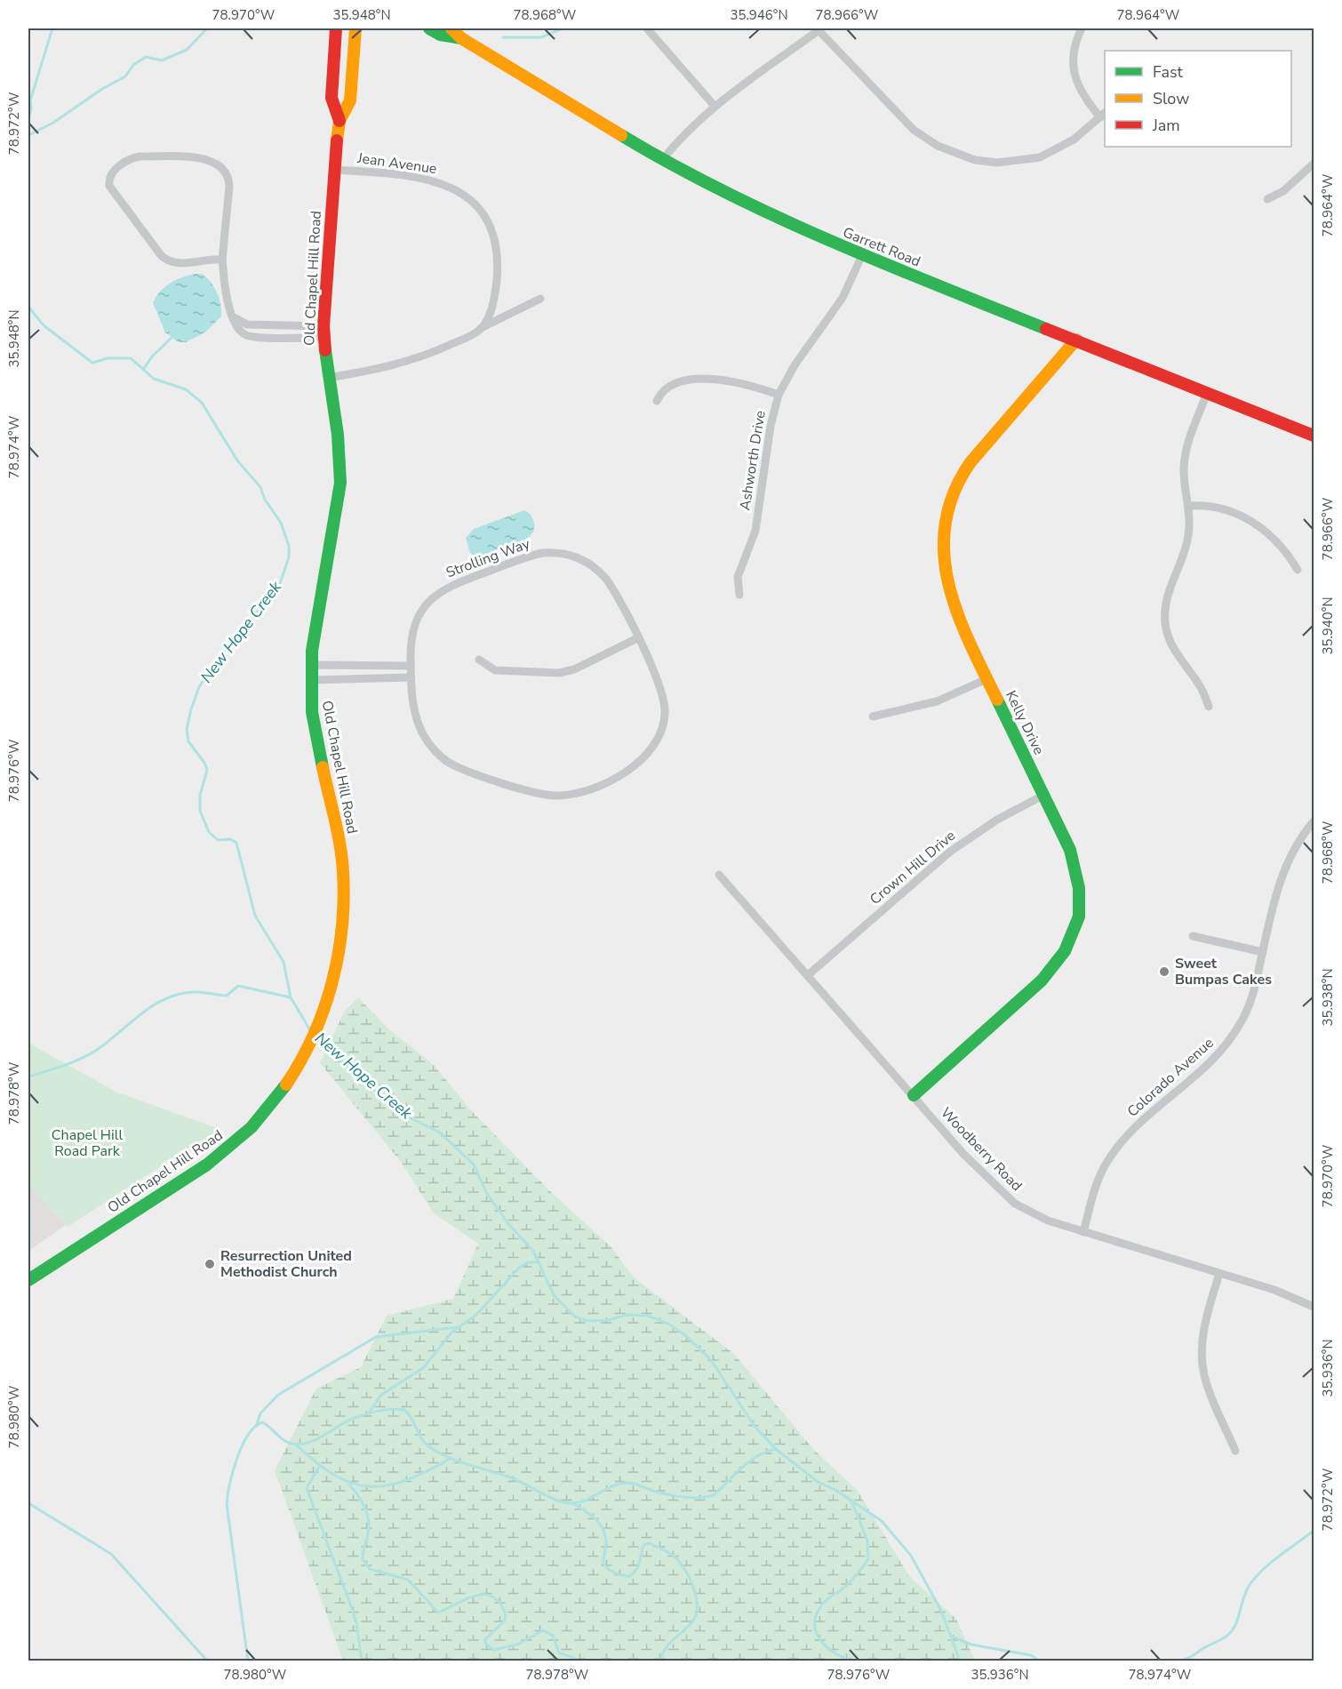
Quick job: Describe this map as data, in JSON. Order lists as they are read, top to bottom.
{
  "streets": {
    "street": [
      "Jean Avenue",
      "Garrett Road",
      "Old Chapel Hill Road",
      "Ashworth Drive",
      "Strolling Way",
      "Kelly Drive",
      "Crown Hill Drive",
      "Colorado Avenue",
      "Woodberry Road"
    ]
  },
  "crossings": [
    ["Jean Avenue", "Old Chapel Hill Road"],
    ["Garrett Road", "Ashworth Drive"],
    ["Garrett Road", "Kelly Drive"],
    ["Kelly Drive", "Crown Hill Drive"],
    ["Kelly Drive", "Woodberry Road"],
    ["Crown Hill Drive", "Woodberry Road"],
    ["Colorado Avenue", "Woodberry Road"]
  ],
  "water": ["New Hope Creek"],
  "parks": ["Chapel Hill Road Park"],
  "places": ["Sweet Bumpas Cakes", "Resurrection United Methodist Church"],
  "legend": ["Fast", "Slow", "Jam"],
  "coordinates": [
    "78.970°W",
    "35.948°N",
    "78.968°W",
    "35.946°N",
    "78.966°W",
    "78.964°W",
    "78.972°W",
    "78.974°W",
    "35.940°N",
    "78.976°W",
    "35.938°N",
    "78.978°W",
    "35.936°N",
    "78.980°W"
  ]
}
